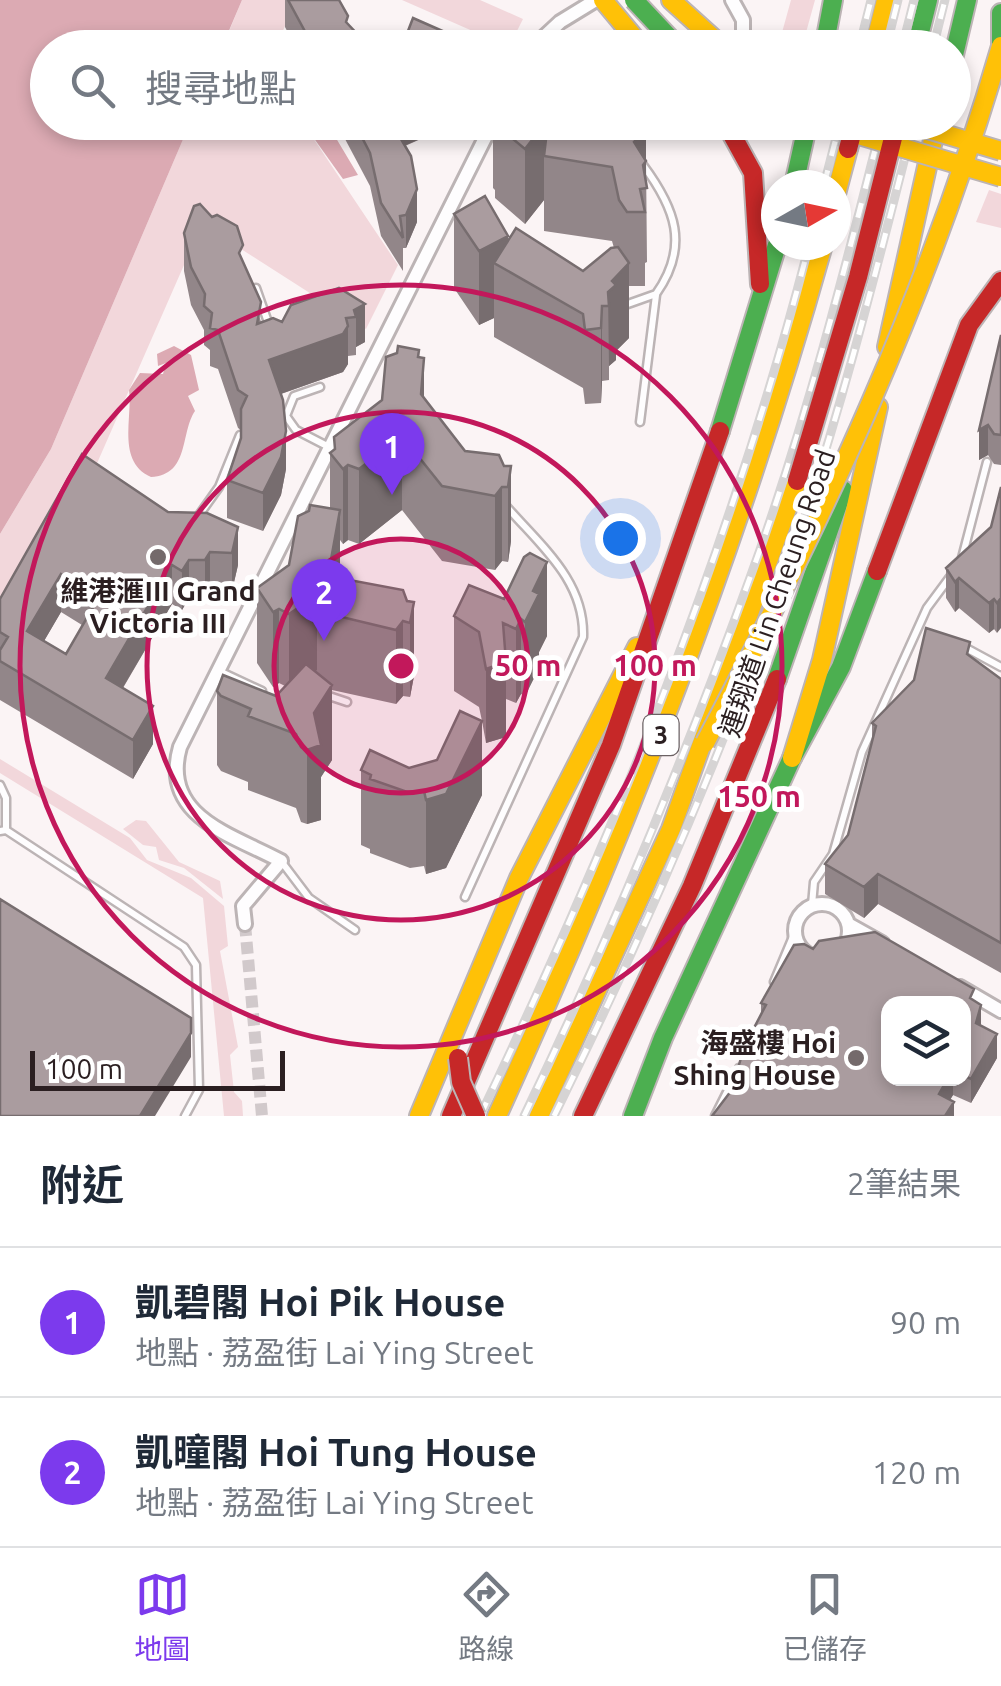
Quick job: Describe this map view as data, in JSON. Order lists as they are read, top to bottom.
{
  "streets": {
    "main road": ["連翔道 Lin Cheung Road", "3"]
  },
  "places": ["維港滙III Grand Victoria III", "海盛樓 Hoi Shing House"],
  "scale_bar": "100 m",
  "north": "right",
  "page": {
    "search": "搜尋地點",
    "pins": ["1", "2"],
    "scale": "100 m",
    "heading": ["附近", "2筆結果"],
    "list": [
      {
        "mark": "1",
        "name": "凱碧閣 Hoi Pik House",
        "note": "地點 · 荔盈街 Lai Ying Street",
        "value": "90 m"
      },
      {
        "mark": "2",
        "name": "凱曈閣 Hoi Tung House",
        "note": "地點 · 荔盈街 Lai Ying Street",
        "value": "120 m"
      }
    ],
    "nav": ["地圖", "路線", "已儲存"]
  },
  "rings": ["50 m", "100 m", "150 m"]
}
